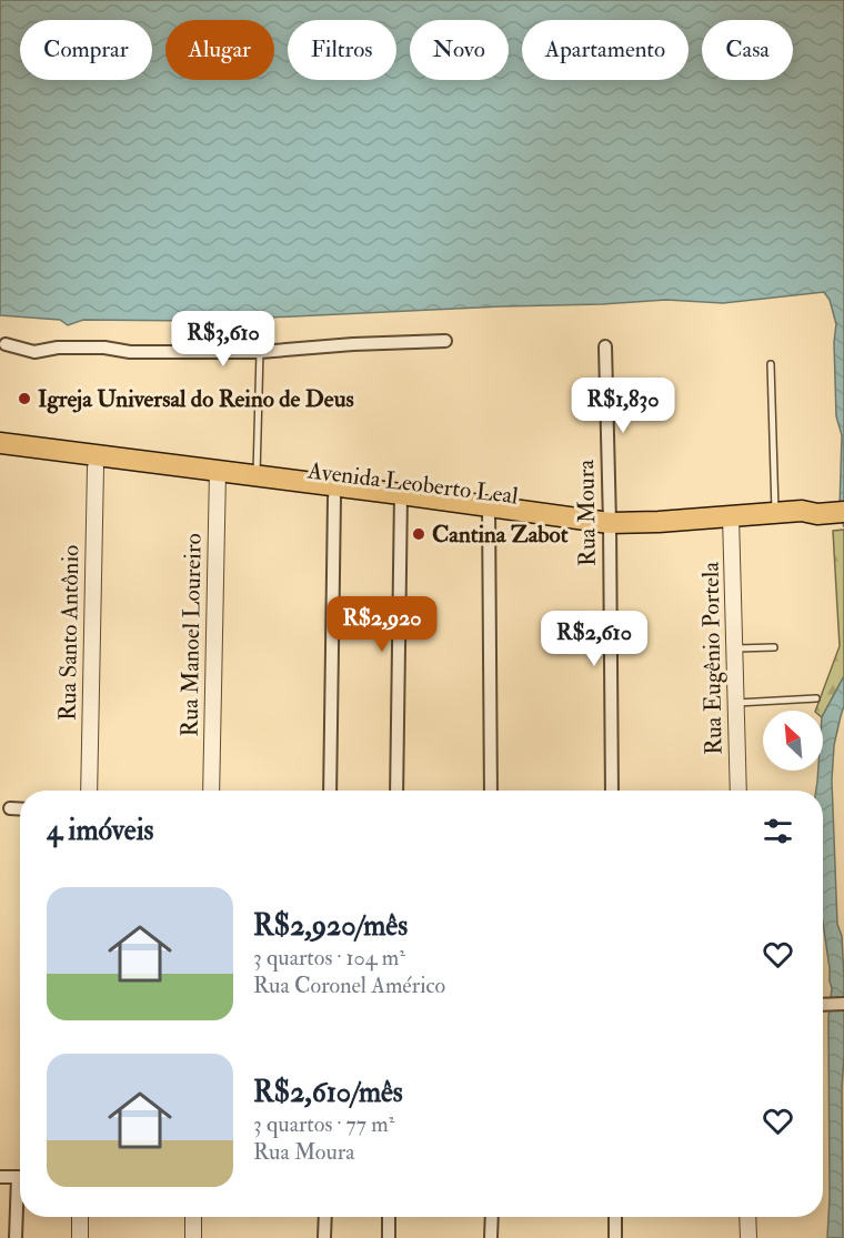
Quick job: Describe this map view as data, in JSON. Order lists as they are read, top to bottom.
{
  "streets": {
    "main road": ["Avenida Leoberto Leal"],
    "street": [
      "Rua Moura",
      "Rua Santo Antônio",
      "Rua Manoel Loureiro",
      "Rua Eugênio Portela"
    ]
  },
  "crossings": [
    ["Avenida Leoberto Leal", "Rua Moura"],
    ["Avenida Leoberto Leal", "Rua Santo Antônio"],
    ["Avenida Leoberto Leal", "Rua Manoel Loureiro"],
    ["Avenida Leoberto Leal", "Rua Eugênio Portela"]
  ],
  "places": ["Igreja Universal do Reino de Deus", "Cantina Zabot"],
  "north": "top left",
  "page": {
    "chip": [
      "Comprar",
      "Alugar",
      "Filtros",
      "Novo",
      "Apartamento",
      "Casa"
    ],
    "price": [
      "R$3,610",
      "R$1,830",
      "R$2,920",
      "R$2,610"
    ],
    "heading": "4 imóveis",
    "list": [
      {
        "name": "R$2,920/mês",
        "note": "3 quartos · 104 m² · Rua Coronel Américo"
      },
      {
        "name": "R$2,610/mês",
        "note": "3 quartos · 77 m² · Rua Moura"
      }
    ]
  }
}
